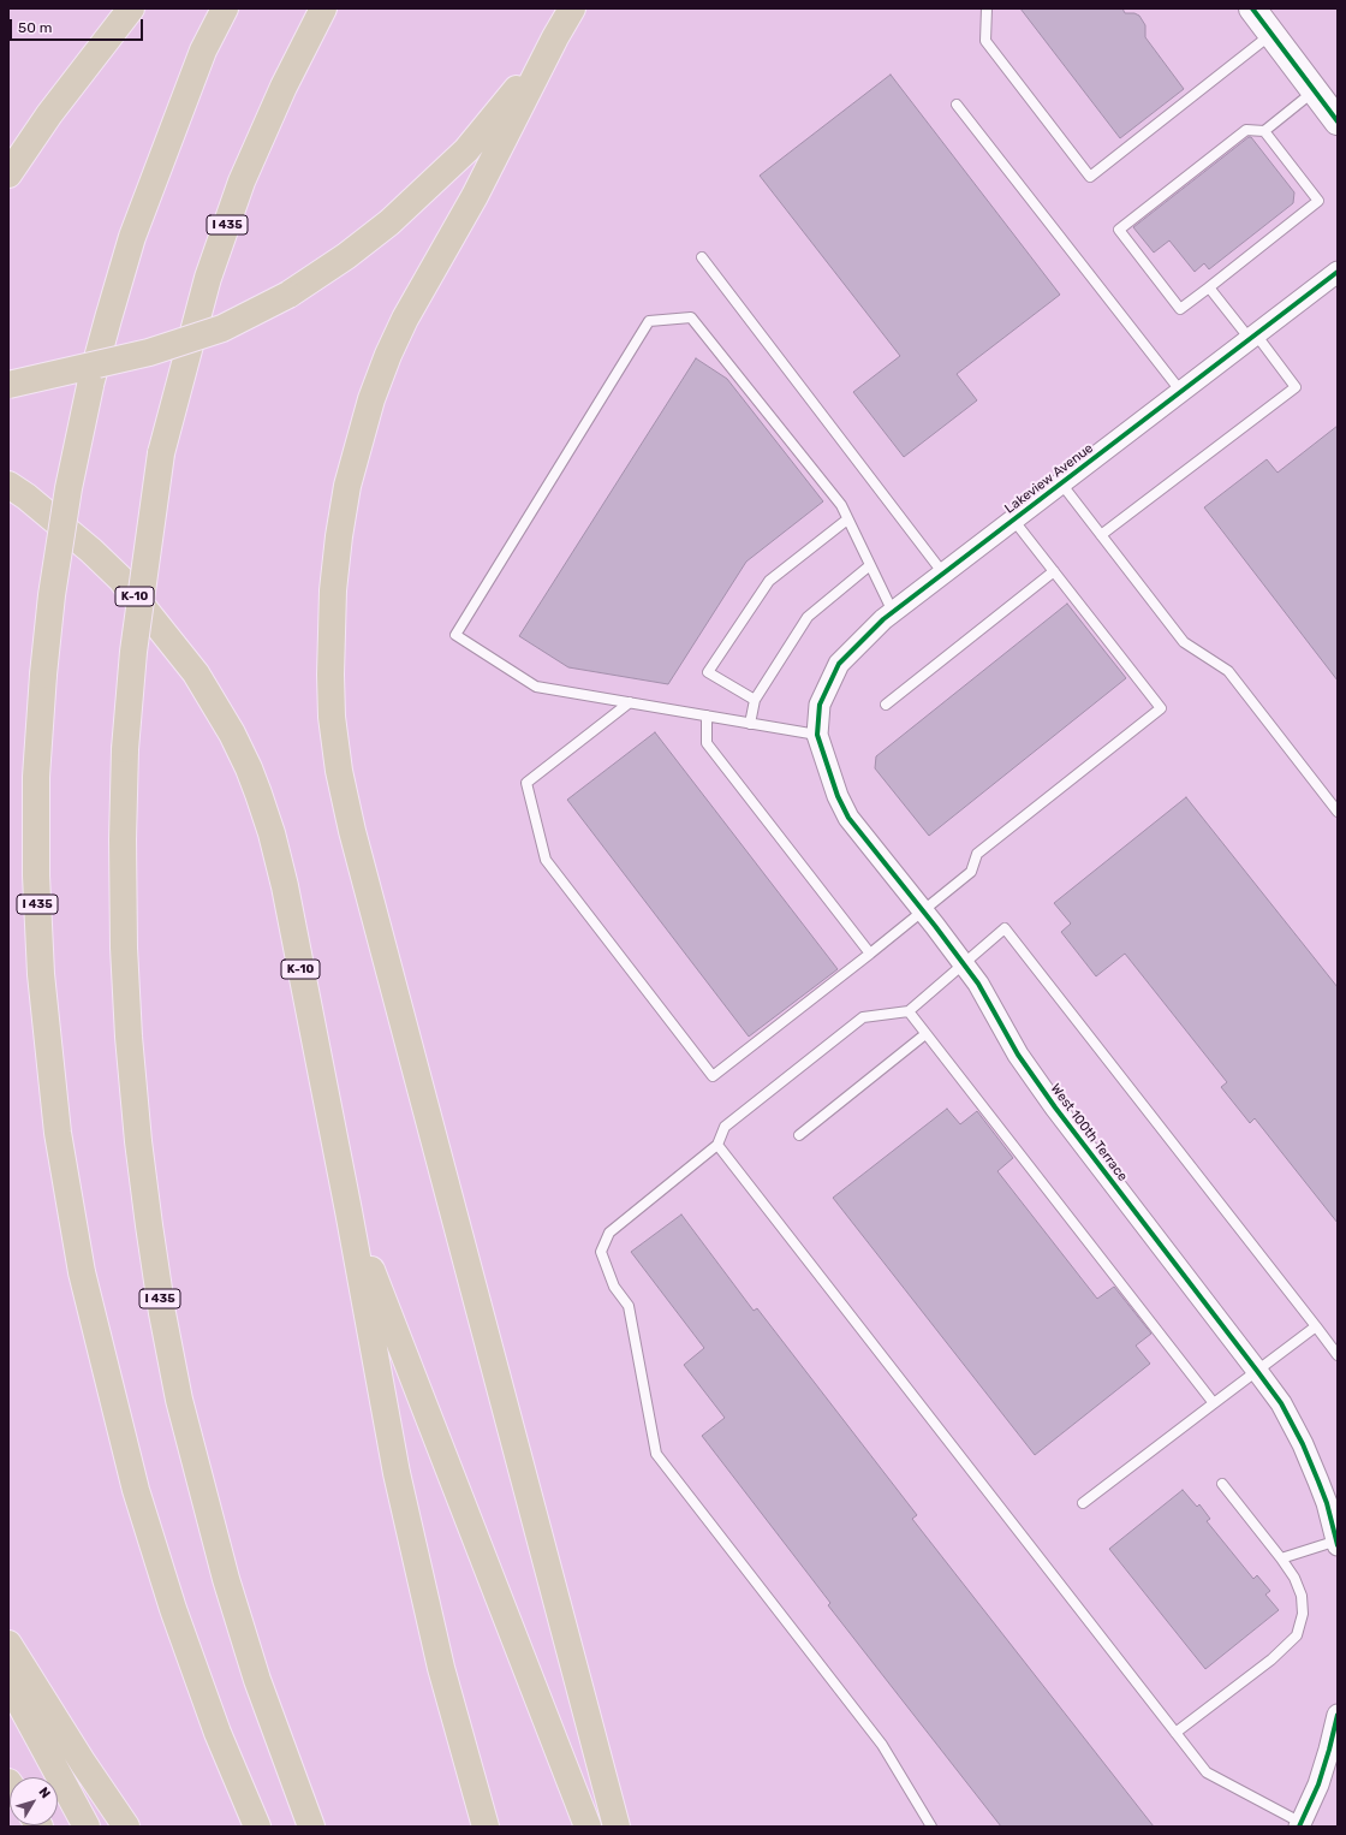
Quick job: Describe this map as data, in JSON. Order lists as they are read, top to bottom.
{
  "streets": {
    "highway": ["I 435", "K-10"],
    "street": ["Lakeview Avenue", "West 100th Terrace"]
  },
  "crossings": [
    ["Lakeview Avenue", "West 100th Terrace"]
  ],
  "scale_bar": "50 m",
  "north": "top right"
}
